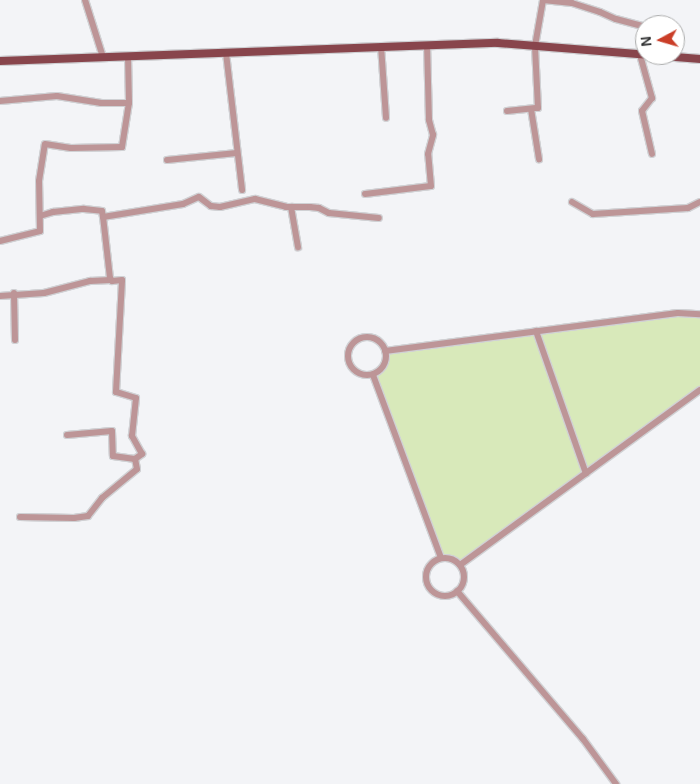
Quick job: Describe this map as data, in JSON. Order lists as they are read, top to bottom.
{
  "north": "left"
}
